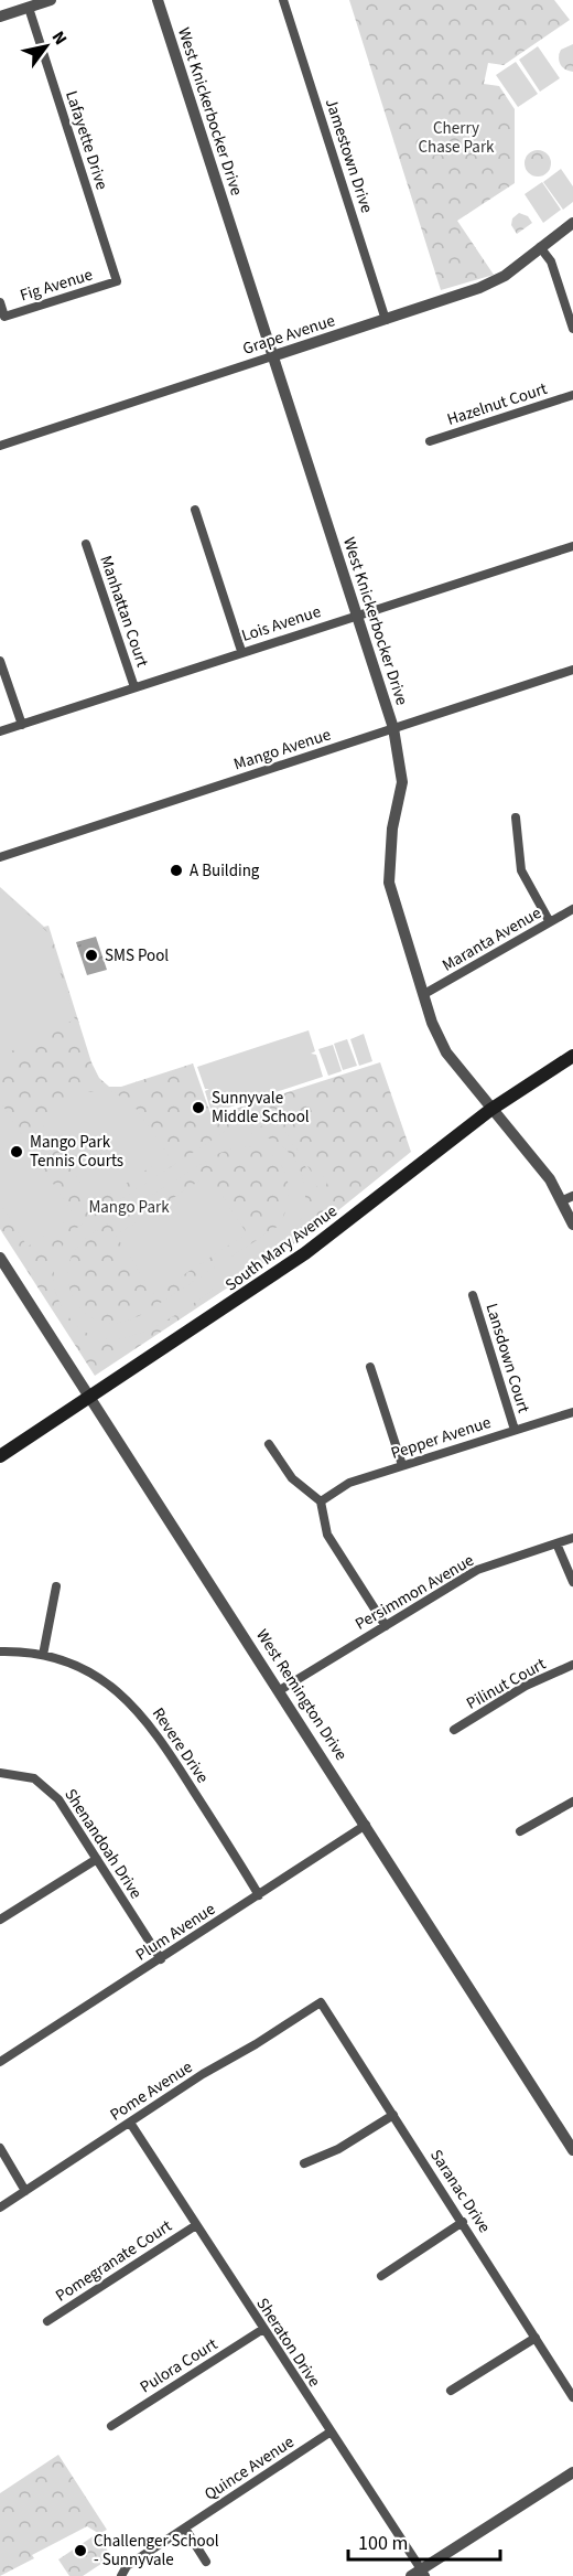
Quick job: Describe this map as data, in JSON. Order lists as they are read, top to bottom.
{
  "streets": {
    "main road": ["South Mary Avenue"],
    "street": [
      "West Knickerbocker Drive",
      "Lafayette Drive",
      "Jamestown Drive",
      "Fig Avenue",
      "Grape Avenue",
      "Hazelnut Court",
      "Manhattan Court",
      "Lois Avenue",
      "Mango Avenue",
      "Maranta Avenue",
      "Lansdown Court",
      "Pepper Avenue",
      "Persimmon Avenue",
      "Pilinut Court",
      "West Remington Drive",
      "Revere Drive",
      "Shenandoah Drive",
      "Plum Avenue",
      "Pome Avenue",
      "Saranac Drive",
      "Pomegranate Court",
      "Sheraton Drive",
      "Pulora Court",
      "Quince Avenue"
    ]
  },
  "crossings": [
    ["West Knickerbocker Drive", "Grape Avenue"],
    ["West Knickerbocker Drive", "Lois Avenue"],
    ["West Knickerbocker Drive", "Mango Avenue"],
    ["West Knickerbocker Drive", "Maranta Avenue"],
    ["West Knickerbocker Drive", "South Mary Avenue"],
    ["Lafayette Drive", "Fig Avenue"],
    ["Jamestown Drive", "Grape Avenue"],
    ["Manhattan Court", "Lois Avenue"],
    ["South Mary Avenue", "West Remington Drive"],
    ["Lansdown Court", "Pepper Avenue"],
    ["Persimmon Avenue", "West Remington Drive"],
    ["West Remington Drive", "Plum Avenue"],
    ["Revere Drive", "Plum Avenue"],
    ["Shenandoah Drive", "Plum Avenue"],
    ["Pome Avenue", "Saranac Drive"],
    ["Pome Avenue", "Sheraton Drive"],
    ["Pomegranate Court", "Sheraton Drive"],
    ["Sheraton Drive", "Pulora Court"],
    ["Sheraton Drive", "Quince Avenue"]
  ],
  "parks": ["Cherry Chase Park", "Mango Park"],
  "places": [
    "A Building",
    "SMS Pool",
    "Sunnyvale Middle School",
    "Mango Park Tennis Courts",
    "Challenger School - Sunnyvale"
  ],
  "scale_bar": "100 m",
  "north": "top right"
}
